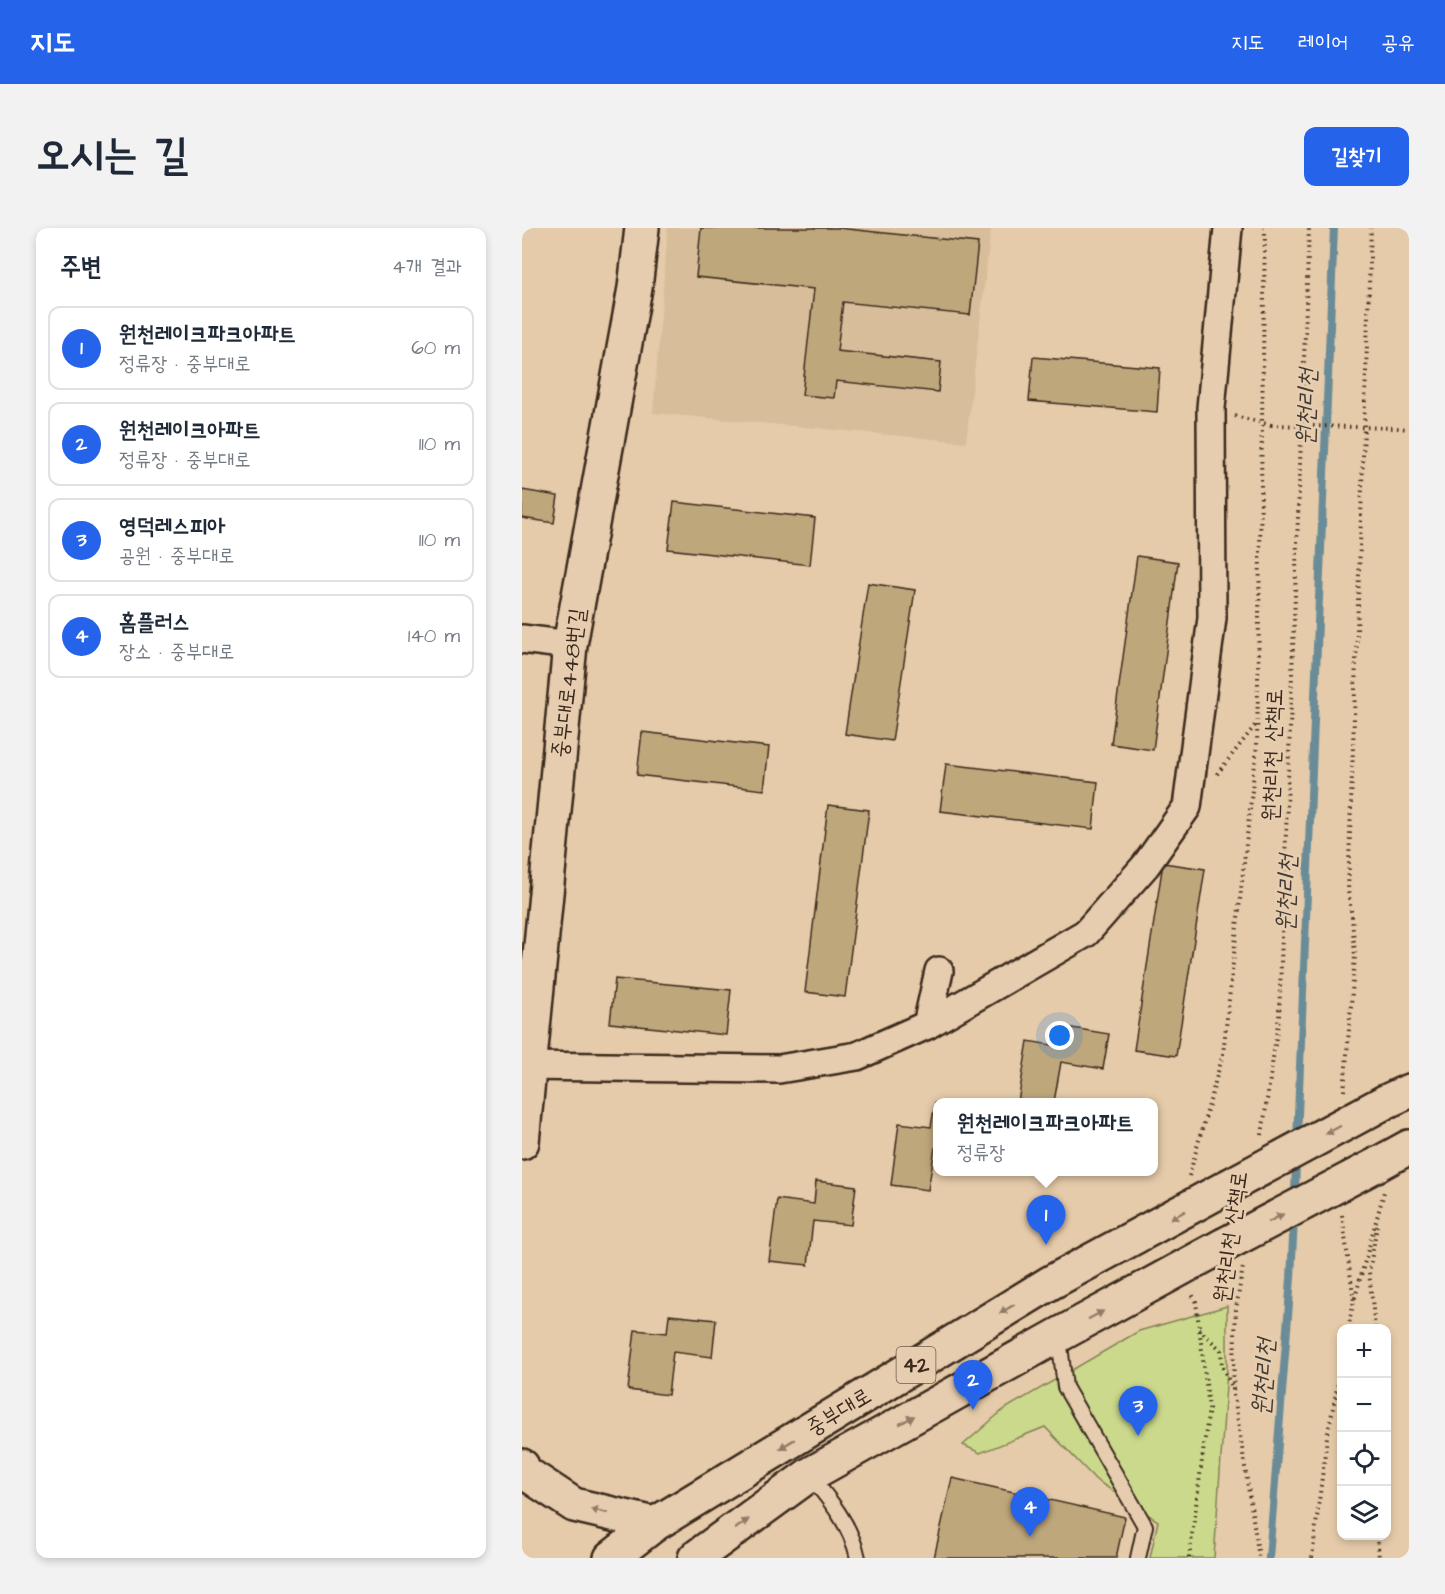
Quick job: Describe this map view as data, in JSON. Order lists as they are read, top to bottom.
{
  "streets": {
    "main road": ["중부대로448번길", "42", "중부대로"],
    "path": ["원천리천 산책로"]
  },
  "crossings": [
    ["원천리천 산책로", "42"],
    ["원천리천 산책로", "중부대로"],
    ["42", "중부대로"]
  ],
  "water": ["원천리천"],
  "page": {
    "header": "지도",
    "nav": ["지도", "레이어", "공유"],
    "title": "오시는 길",
    "buttons": "길찾기",
    "heading": ["주변", "4개 결과"],
    "list": [
      {
        "mark": "1",
        "name": "원천레이크파크아파트",
        "note": "정류장 · 중부대로",
        "value": "60 m"
      },
      {
        "mark": "2",
        "name": "원천레이크아파트",
        "note": "정류장 · 중부대로",
        "value": "110 m"
      },
      {
        "mark": "3",
        "name": "영덕레스피아",
        "note": "공원 · 중부대로",
        "value": "110 m"
      },
      {
        "mark": "4",
        "name": "홈플러스",
        "note": "장소 · 중부대로",
        "value": "140 m"
      }
    ],
    "popup": ["원천레이크파크아파트", "정류장"],
    "pins": [
      "1",
      "2",
      "3",
      "4"
    ],
    "map_buttons": ["+", "−"]
  }
}
